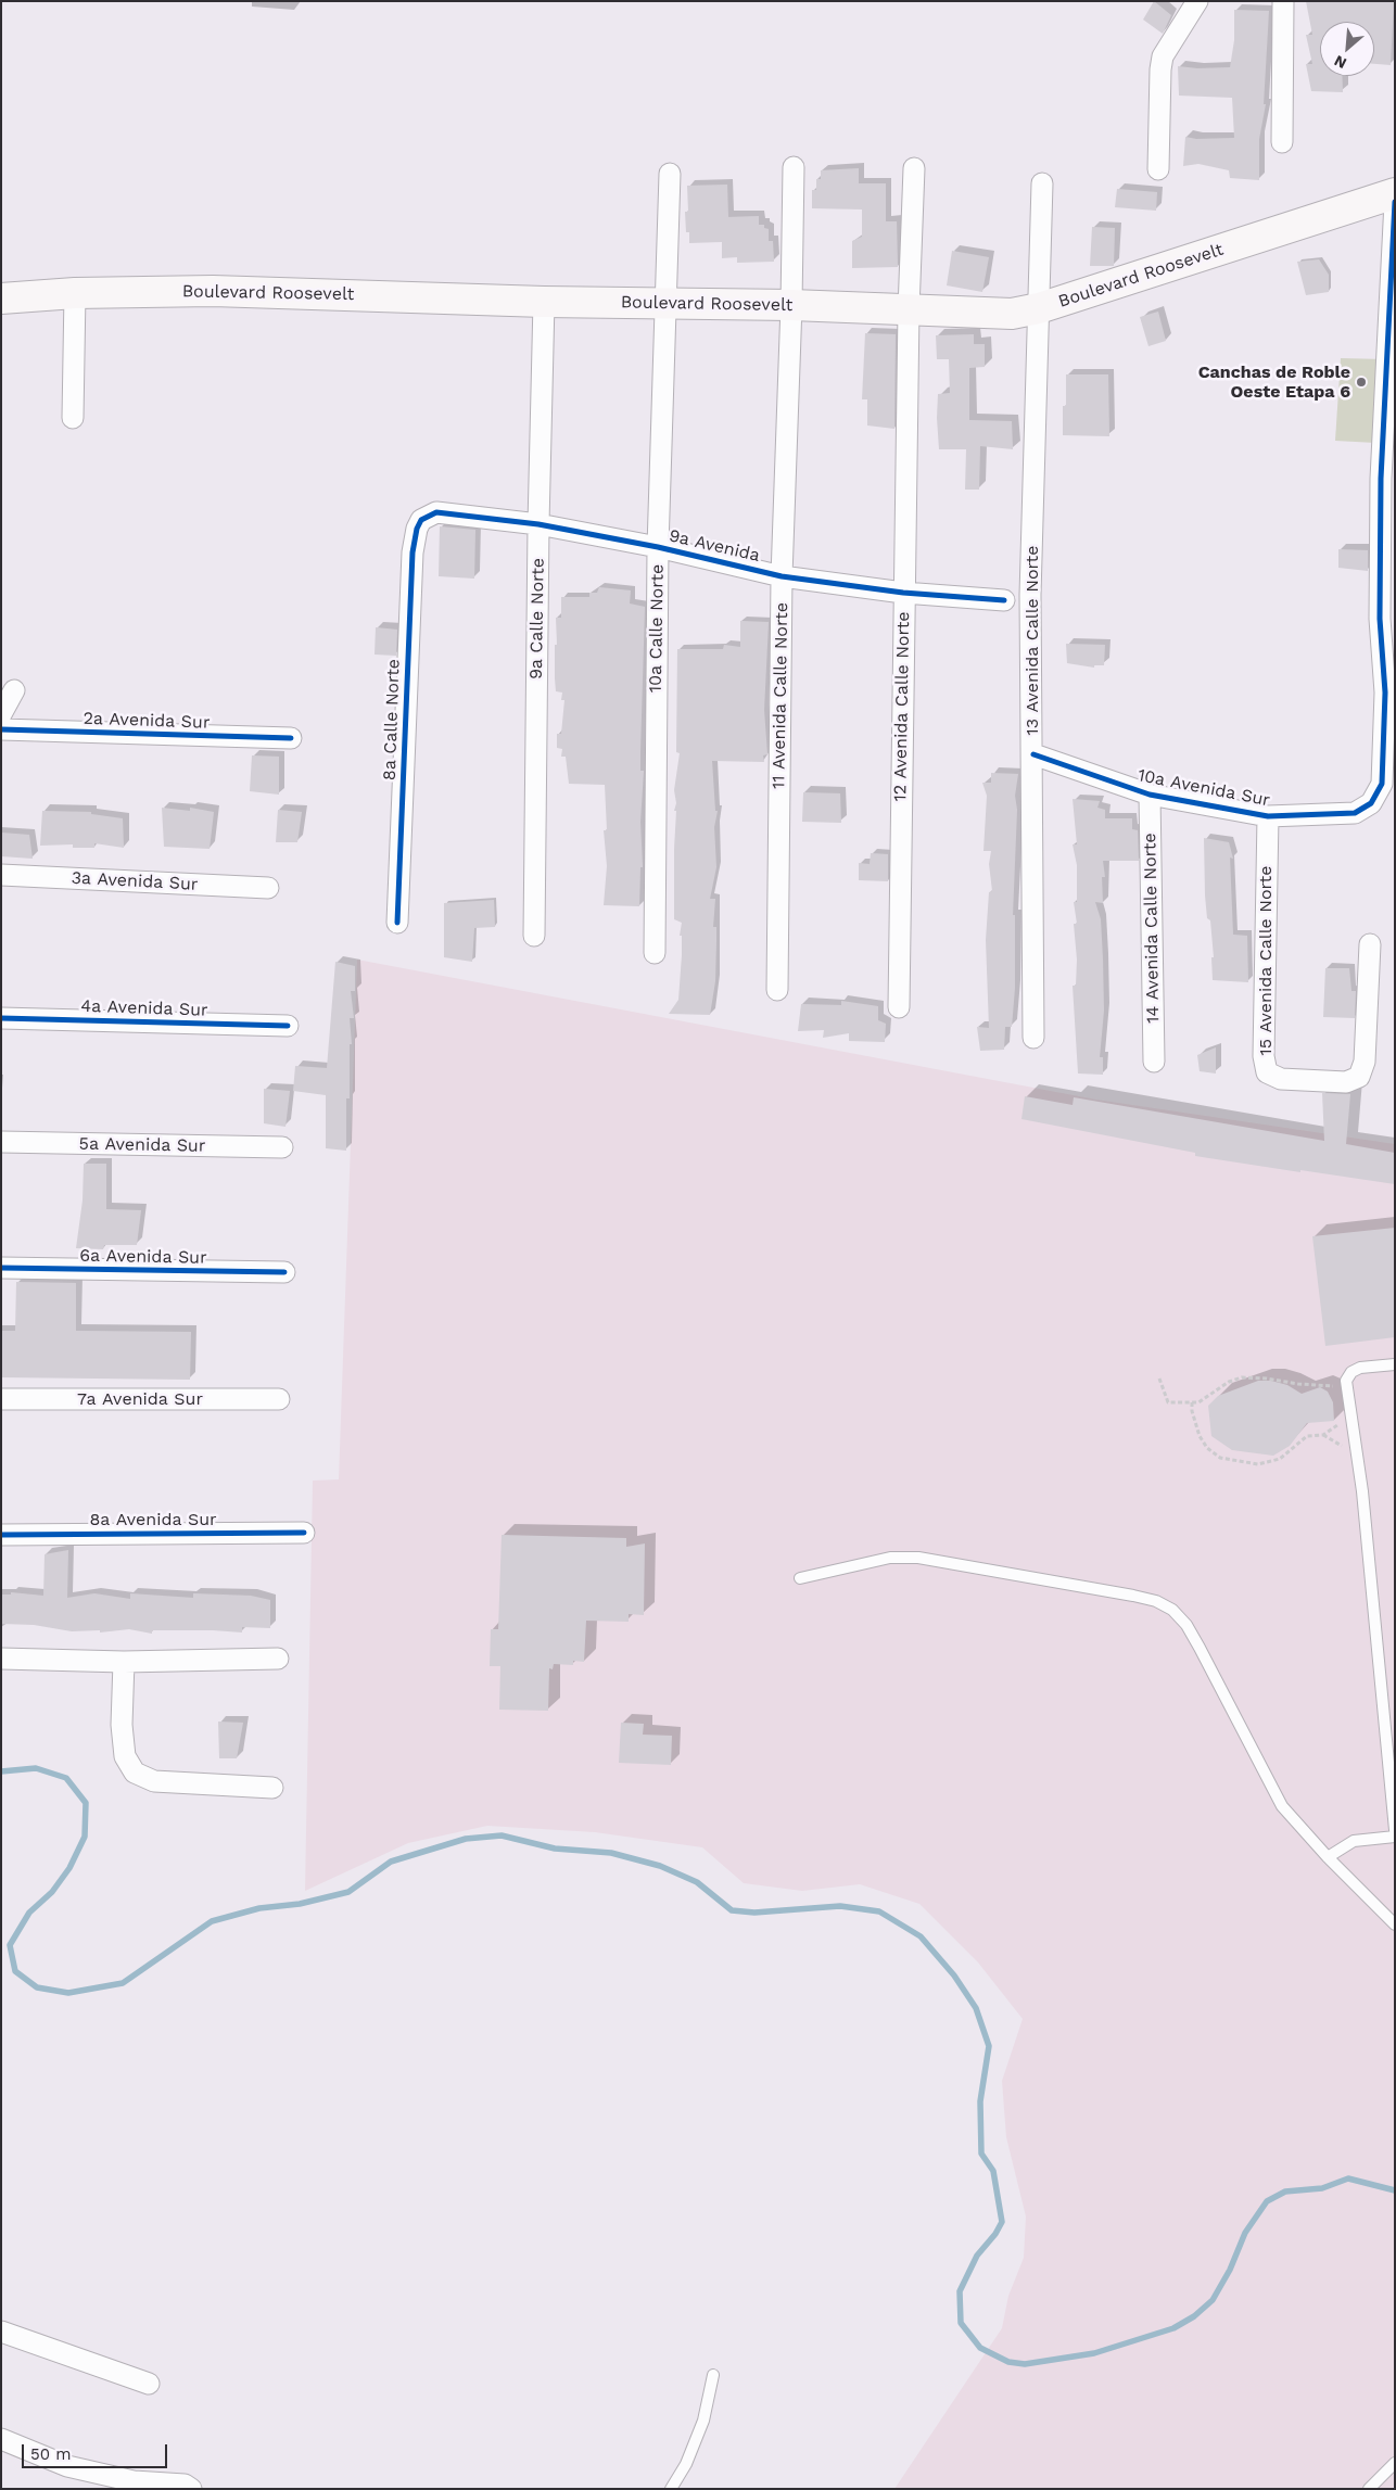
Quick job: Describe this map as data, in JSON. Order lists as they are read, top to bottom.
{
  "streets": {
    "main road": ["Boulevard Roosevelt"],
    "street": [
      "9a Avenida",
      "9a Calle Norte",
      "10a Calle Norte",
      "13 Avenida Calle Norte",
      "11 Avenida Calle Norte",
      "12 Avenida Calle Norte",
      "8a Calle Norte",
      "2a Avenida Sur",
      "10a Avenida Sur",
      "3a Avenida Sur",
      "14 Avenida Calle Norte",
      "15 Avenida Calle Norte",
      "4a Avenida Sur",
      "5a Avenida Sur",
      "6a Avenida Sur",
      "7a Avenida Sur",
      "8a Avenida Sur"
    ]
  },
  "crossings": [
    ["Boulevard Roosevelt", "9a Calle Norte"],
    ["Boulevard Roosevelt", "10a Calle Norte"],
    ["Boulevard Roosevelt", "13 Avenida Calle Norte"],
    ["Boulevard Roosevelt", "11 Avenida Calle Norte"],
    ["Boulevard Roosevelt", "12 Avenida Calle Norte"],
    ["9a Avenida", "9a Calle Norte"],
    ["9a Avenida", "10a Calle Norte"],
    ["9a Avenida", "11 Avenida Calle Norte"],
    ["9a Avenida", "12 Avenida Calle Norte"],
    ["9a Avenida", "8a Calle Norte"],
    ["13 Avenida Calle Norte", "10a Avenida Sur"],
    ["10a Avenida Sur", "14 Avenida Calle Norte"],
    ["10a Avenida Sur", "15 Avenida Calle Norte"]
  ],
  "places": ["Canchas de Roble Oeste Etapa 6"],
  "scale_bar": "50 m",
  "north": "bottom left"
}
